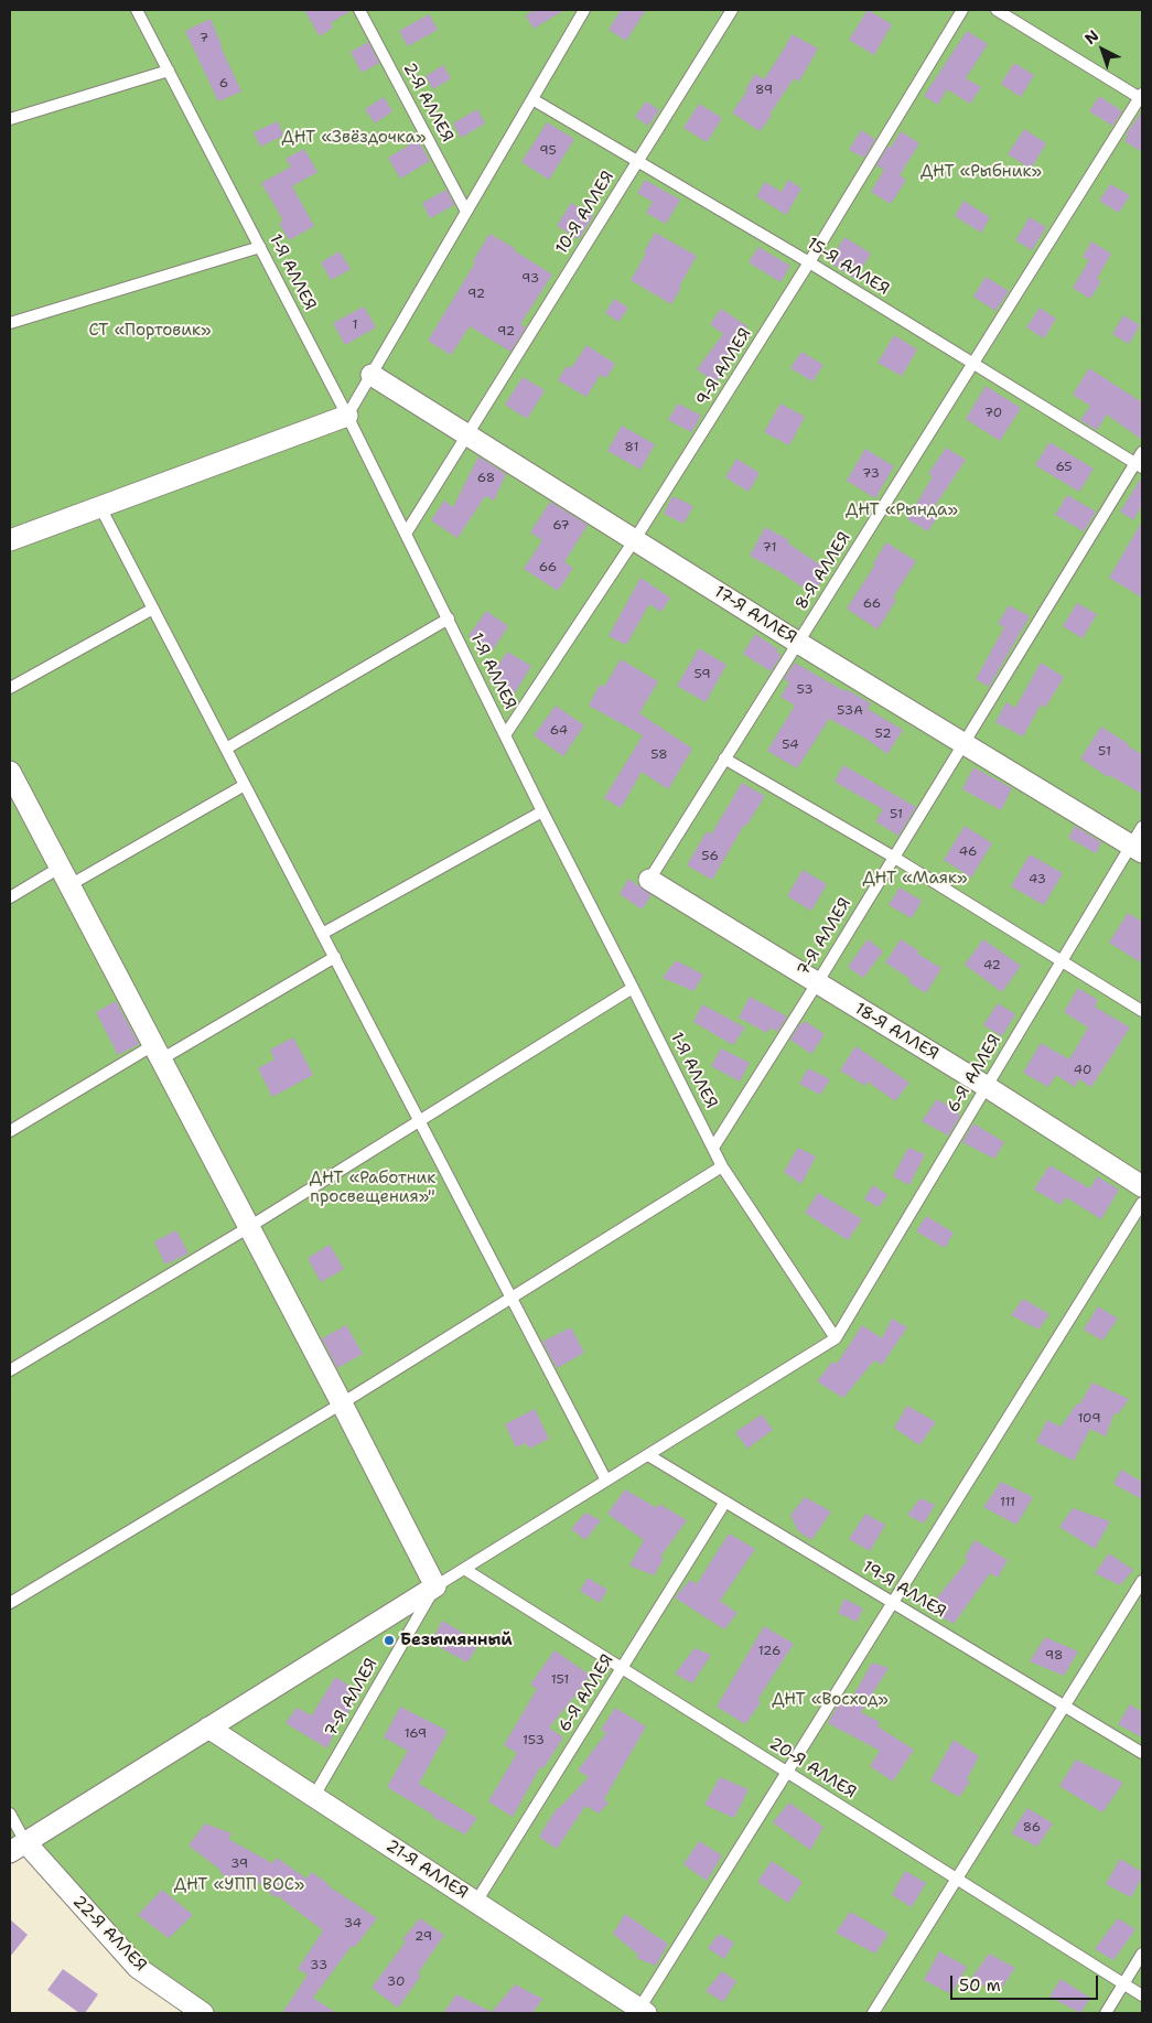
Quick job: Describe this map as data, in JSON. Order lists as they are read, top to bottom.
{
  "streets": {
    "street": [
      "17-Я АЛЛЕЯ",
      "18-Я АЛЛЕЯ",
      "21-Я АЛЛЕЯ",
      "22-Я АЛЛЕЯ"
    ],
    "lane": [
      "2-Я АЛЛЕЯ",
      "10-Я АЛЛЕЯ",
      "15-Я АЛЛЕЯ",
      "1-Я АЛЛЕЯ",
      "9-Я АЛЛЕЯ",
      "8-Я АЛЛЕЯ",
      "7-Я АЛЛЕЯ",
      "6-Я АЛЛЕЯ",
      "19-Я АЛЛЕЯ",
      "20-Я АЛЛЕЯ"
    ]
  },
  "crossings": [
    ["10-Я АЛЛЕЯ", "15-Я АЛЛЕЯ"],
    ["10-Я АЛЛЕЯ", "1-Я АЛЛЕЯ"],
    ["10-Я АЛЛЕЯ", "17-Я АЛЛЕЯ"],
    ["15-Я АЛЛЕЯ", "9-Я АЛЛЕЯ"],
    ["15-Я АЛЛЕЯ", "8-Я АЛЛЕЯ"],
    ["15-Я АЛЛЕЯ", "7-Я АЛЛЕЯ"],
    ["1-Я АЛЛЕЯ", "9-Я АЛЛЕЯ"],
    ["1-Я АЛЛЕЯ", "7-Я АЛЛЕЯ"],
    ["1-Я АЛЛЕЯ", "6-Я АЛЛЕЯ"],
    ["9-Я АЛЛЕЯ", "17-Я АЛЛЕЯ"],
    ["8-Я АЛЛЕЯ", "17-Я АЛЛЕЯ"],
    ["8-Я АЛЛЕЯ", "18-Я АЛЛЕЯ"],
    ["17-Я АЛЛЕЯ", "7-Я АЛЛЕЯ"],
    ["17-Я АЛЛЕЯ", "6-Я АЛЛЕЯ"],
    ["7-Я АЛЛЕЯ", "18-Я АЛЛЕЯ"],
    ["7-Я АЛЛЕЯ", "21-Я АЛЛЕЯ"],
    ["18-Я АЛЛЕЯ", "6-Я АЛЛЕЯ"],
    ["6-Я АЛЛЕЯ", "19-Я АЛЛЕЯ"],
    ["6-Я АЛЛЕЯ", "20-Я АЛЛЕЯ"],
    ["6-Я АЛЛЕЯ", "21-Я АЛЛЕЯ"]
  ],
  "parks": [
    "ДНТ «Звёздочка»",
    "ДНТ «Рыбник»",
    "СТ «Портовик»",
    "ДНТ «Рында»",
    "ДНТ «Маяк»",
    "ДНТ «Работник просвещения»\"",
    "ДНТ «Восход»",
    "ДНТ «УПП ВОС»"
  ],
  "places": ["Безымянный"],
  "house_numbers": [
    "7",
    "6",
    "89",
    "95",
    "93",
    "92",
    "1",
    "92",
    "70",
    "81",
    "65",
    "73",
    "68",
    "67",
    "71",
    "66",
    "66",
    "59",
    "53",
    "53А",
    "64",
    "52",
    "54",
    "51",
    "58",
    "51",
    "46",
    "56",
    "43",
    "42",
    "40",
    "109",
    "111",
    "126",
    "98",
    "151",
    "169",
    "153",
    "86",
    "39",
    "34",
    "29",
    "33",
    "30"
  ],
  "scale_bar": "50 m",
  "north": "top left"
}
